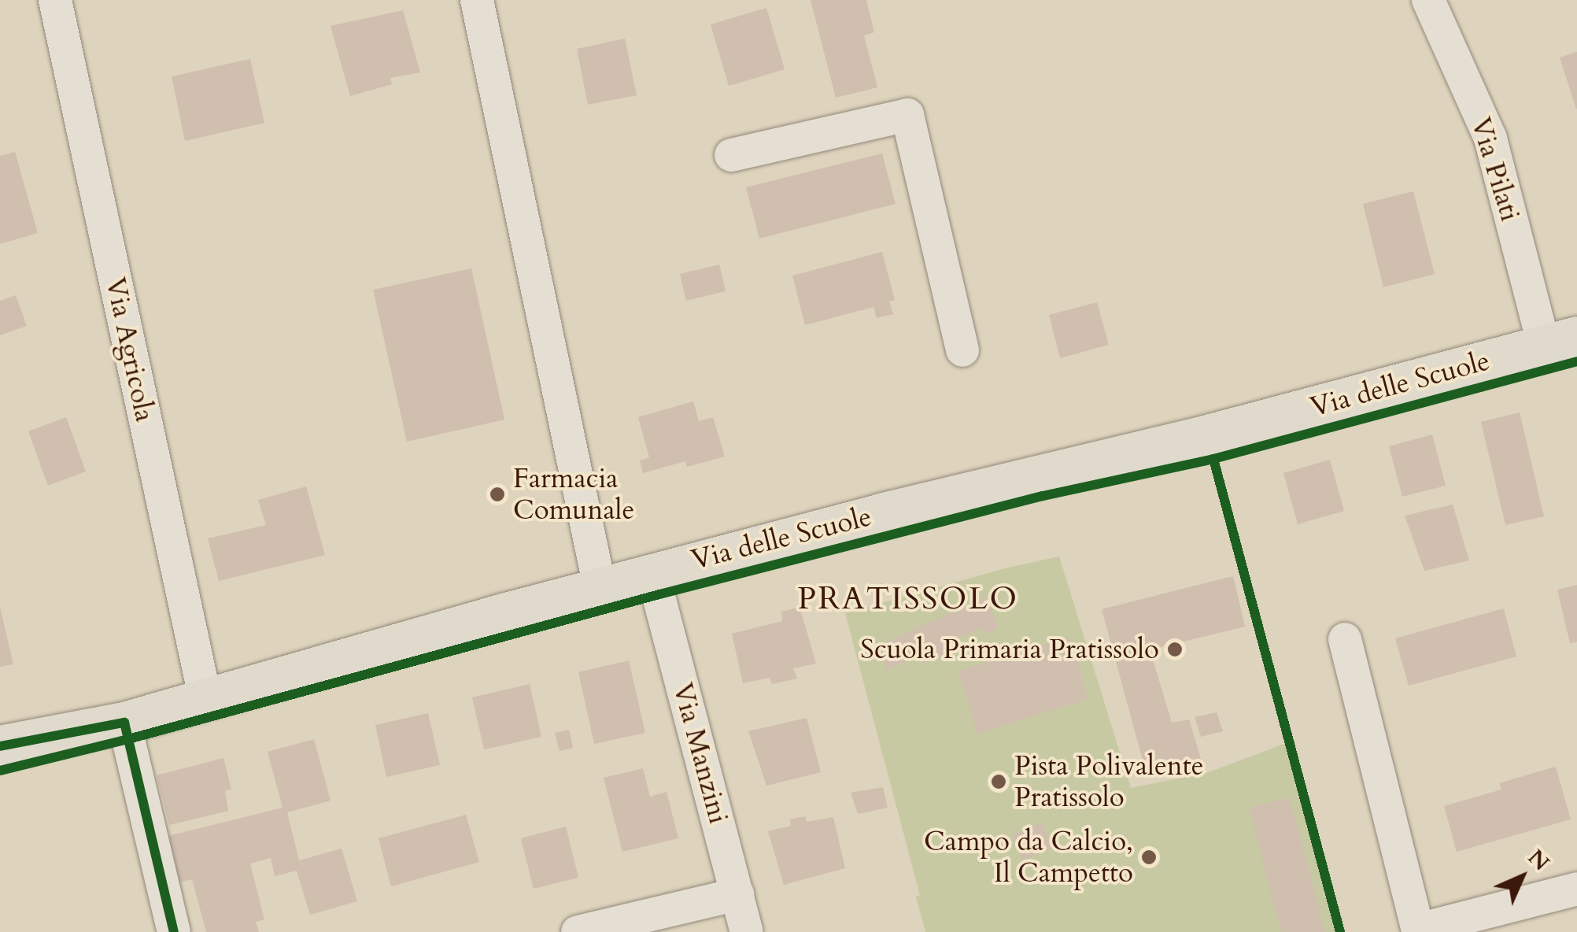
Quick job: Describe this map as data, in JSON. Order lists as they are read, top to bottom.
{
  "streets": {
    "main road": ["Via delle Scuole"],
    "street": ["Via Pilati", "Via Agricola", "Via Manzini"]
  },
  "crossings": [
    ["Via Pilati", "Via delle Scuole"],
    ["Via Agricola", "Via delle Scuole"],
    ["Via delle Scuole", "Via Manzini"]
  ],
  "districts": ["PRATISSOLO"],
  "places": [
    "Farmacia Comunale",
    "Scuola Primaria Pratissolo",
    "Pista Polivalente Pratissolo",
    "Campo da Calcio, Il Campetto"
  ],
  "north": "top right"
}
